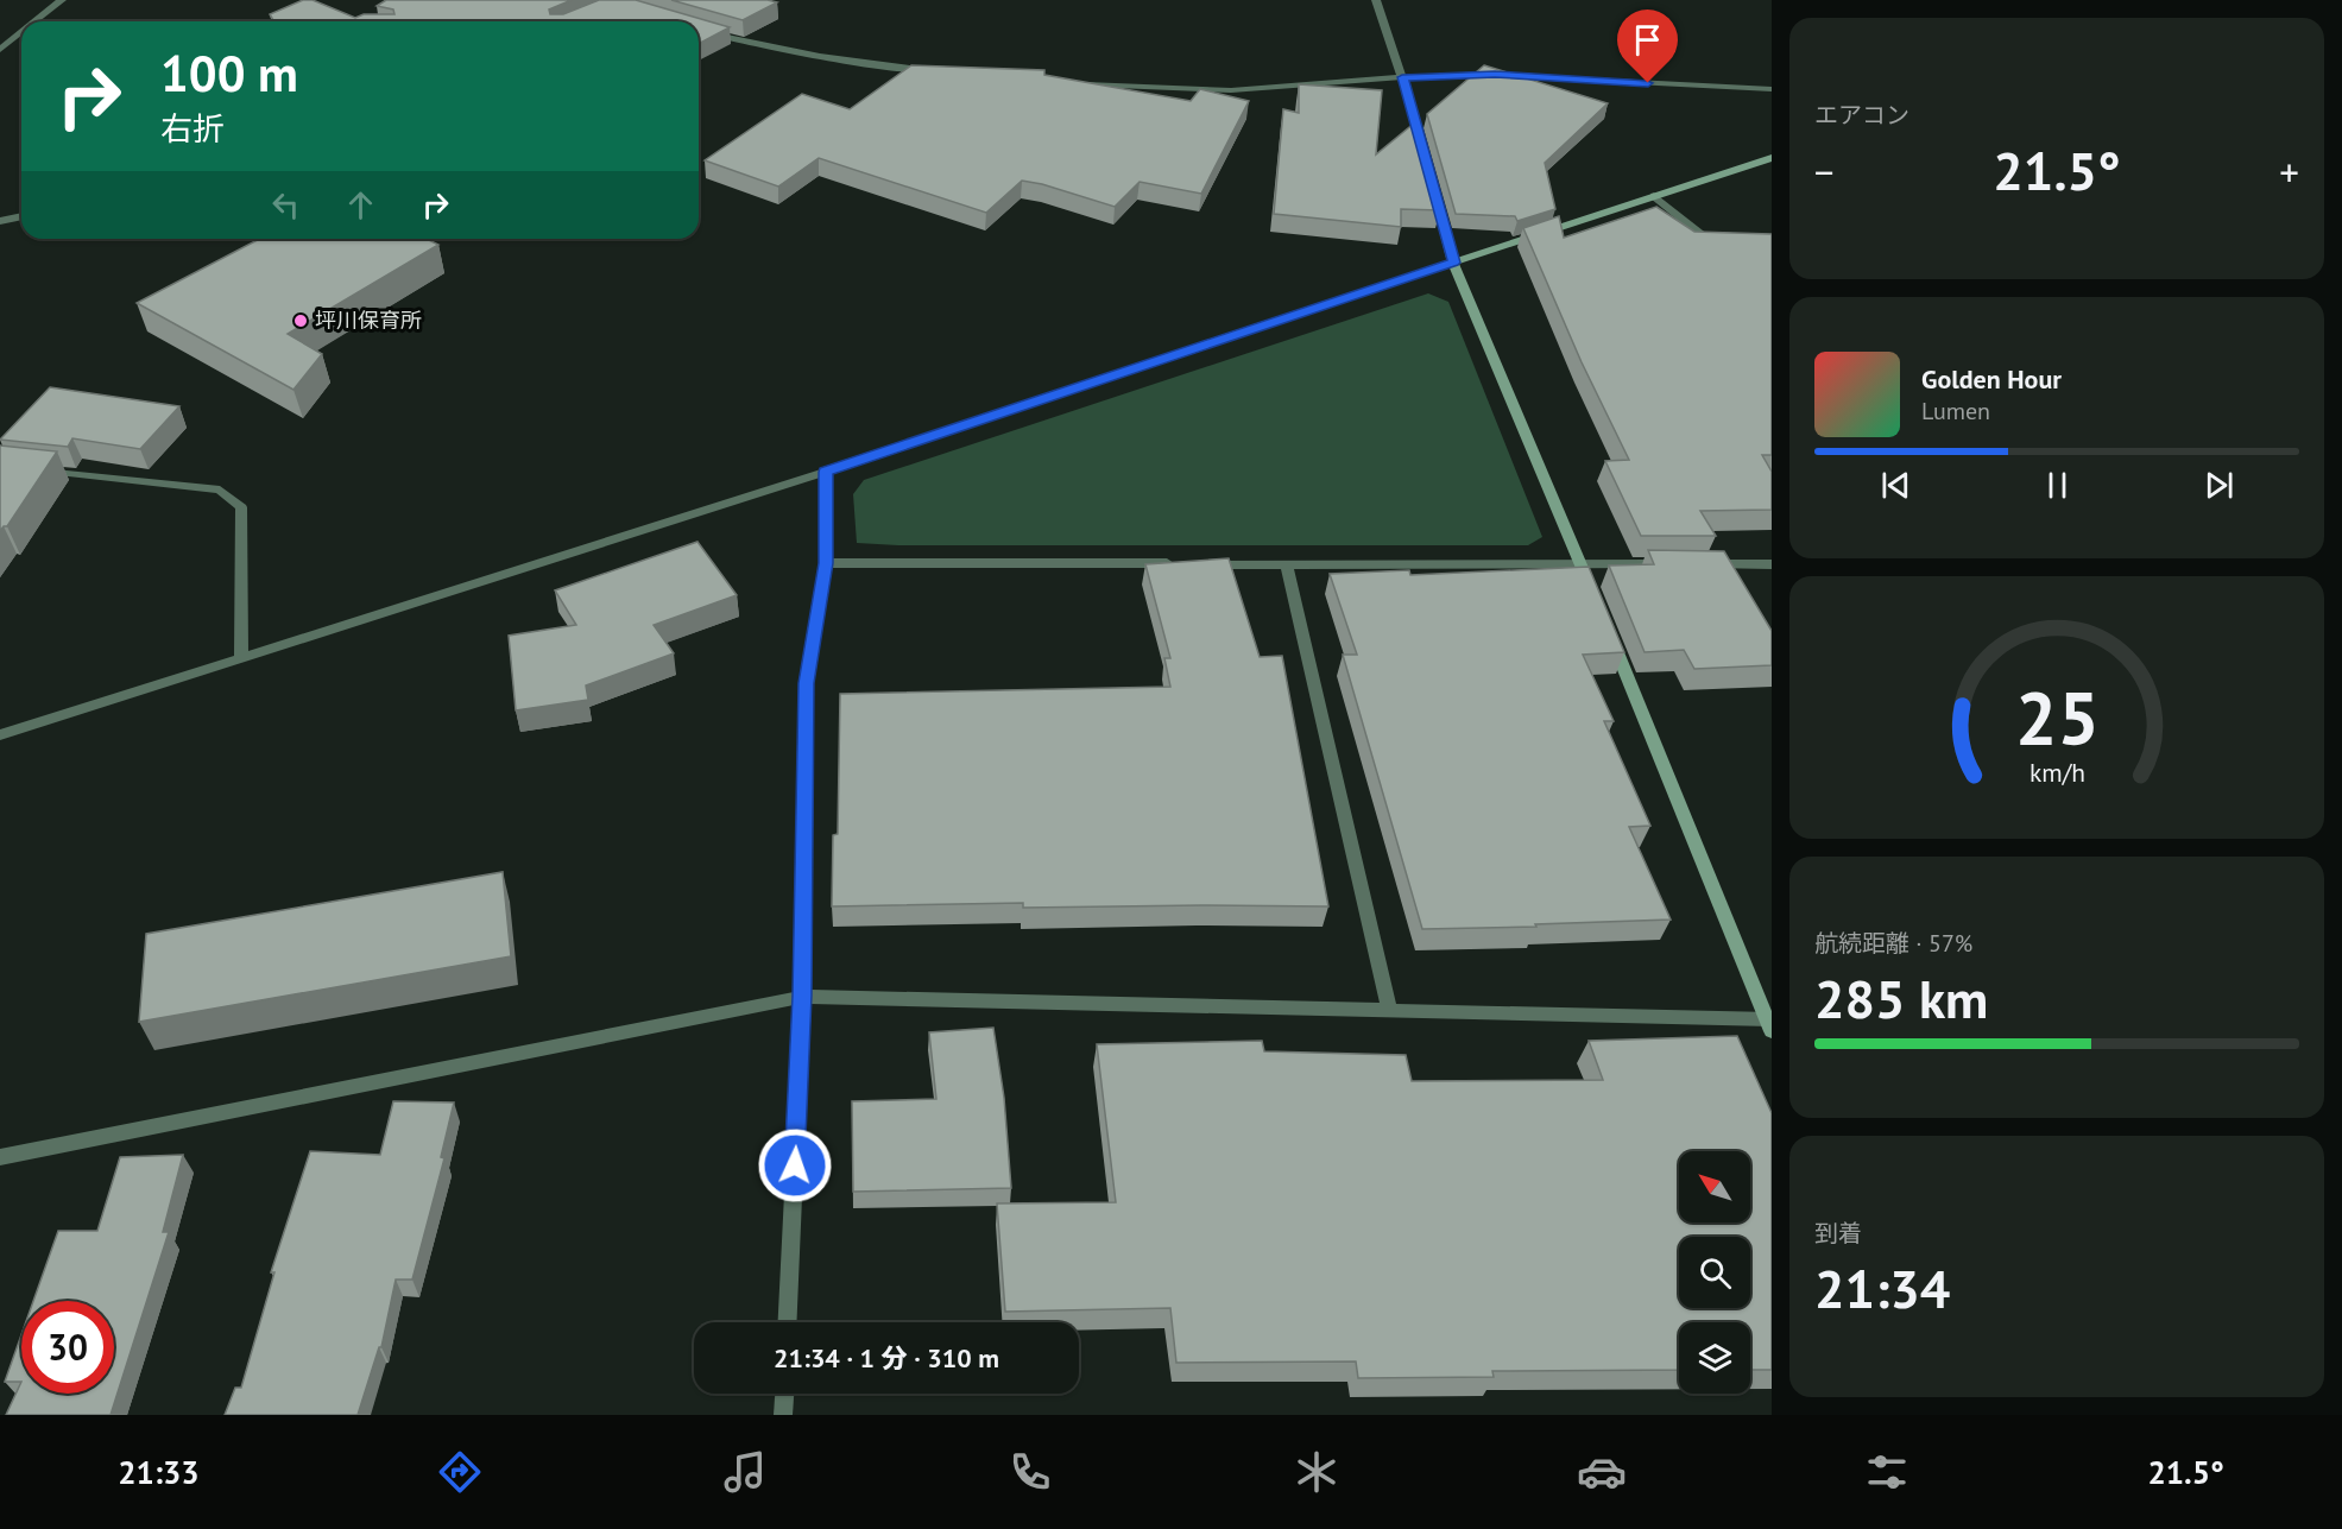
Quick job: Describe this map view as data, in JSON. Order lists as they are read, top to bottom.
{
  "places": ["坪川保育所"],
  "north": "top left",
  "page": {
    "tile": [
      "エアコン",
      ["航続距離 · 57%", "285 km"],
      ["到着", "21:34"]
    ],
    "turn": ["100 m", "右折"],
    "heat": ["−", "21.5°", "+"],
    "song": ["Golden Hour", "Lumen"],
    "limit": "30",
    "trip": "21:34 · 1 分 · 310 m",
    "tabs": ["21:33", "21.5°"],
    "gauge": ["25", "km/h"]
  }
}
